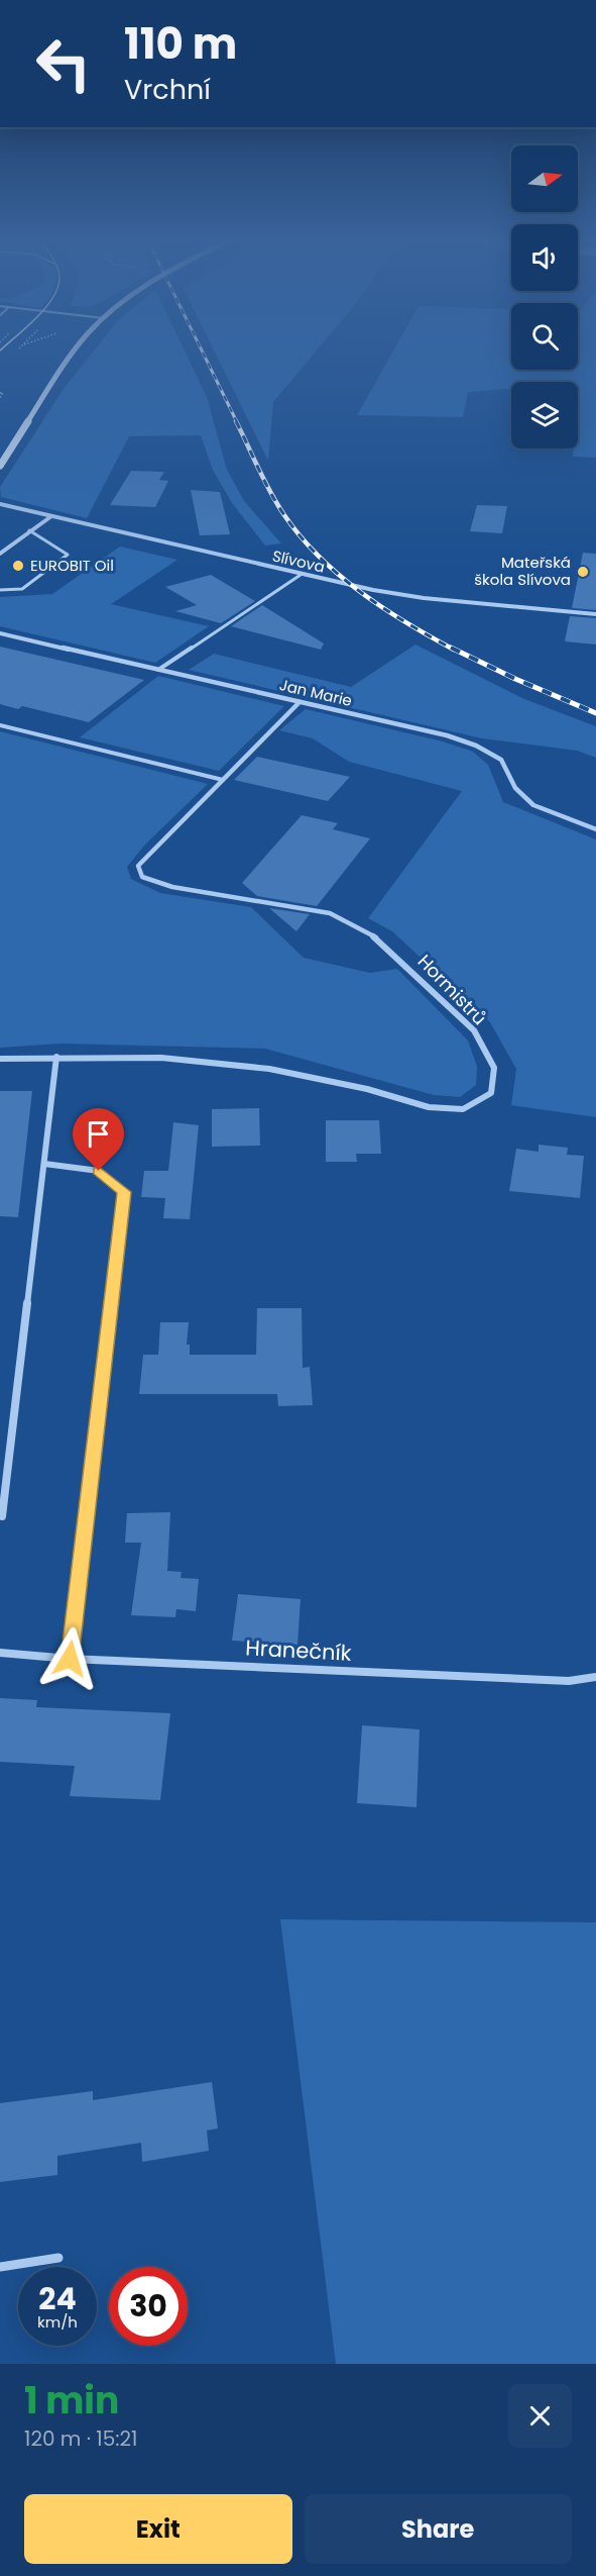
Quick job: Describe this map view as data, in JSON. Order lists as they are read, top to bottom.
{
  "streets": {
    "street": [
      "Slívova",
      "Jan Marie",
      "Hormistrů",
      "Hranečník"
    ]
  },
  "crossings": [
    ["Jan Marie", "Hormistrů"]
  ],
  "places": ["EUROBIT Oil", "Mateřská škola Slívova"],
  "north": "right",
  "page": {
    "turn": ["110 m", "Vrchní"],
    "speed": "24 km/h",
    "limit": "30",
    "heading": ["1 min", "120 m · 15:21"],
    "buttons": ["Exit", "Share"]
  }
}
